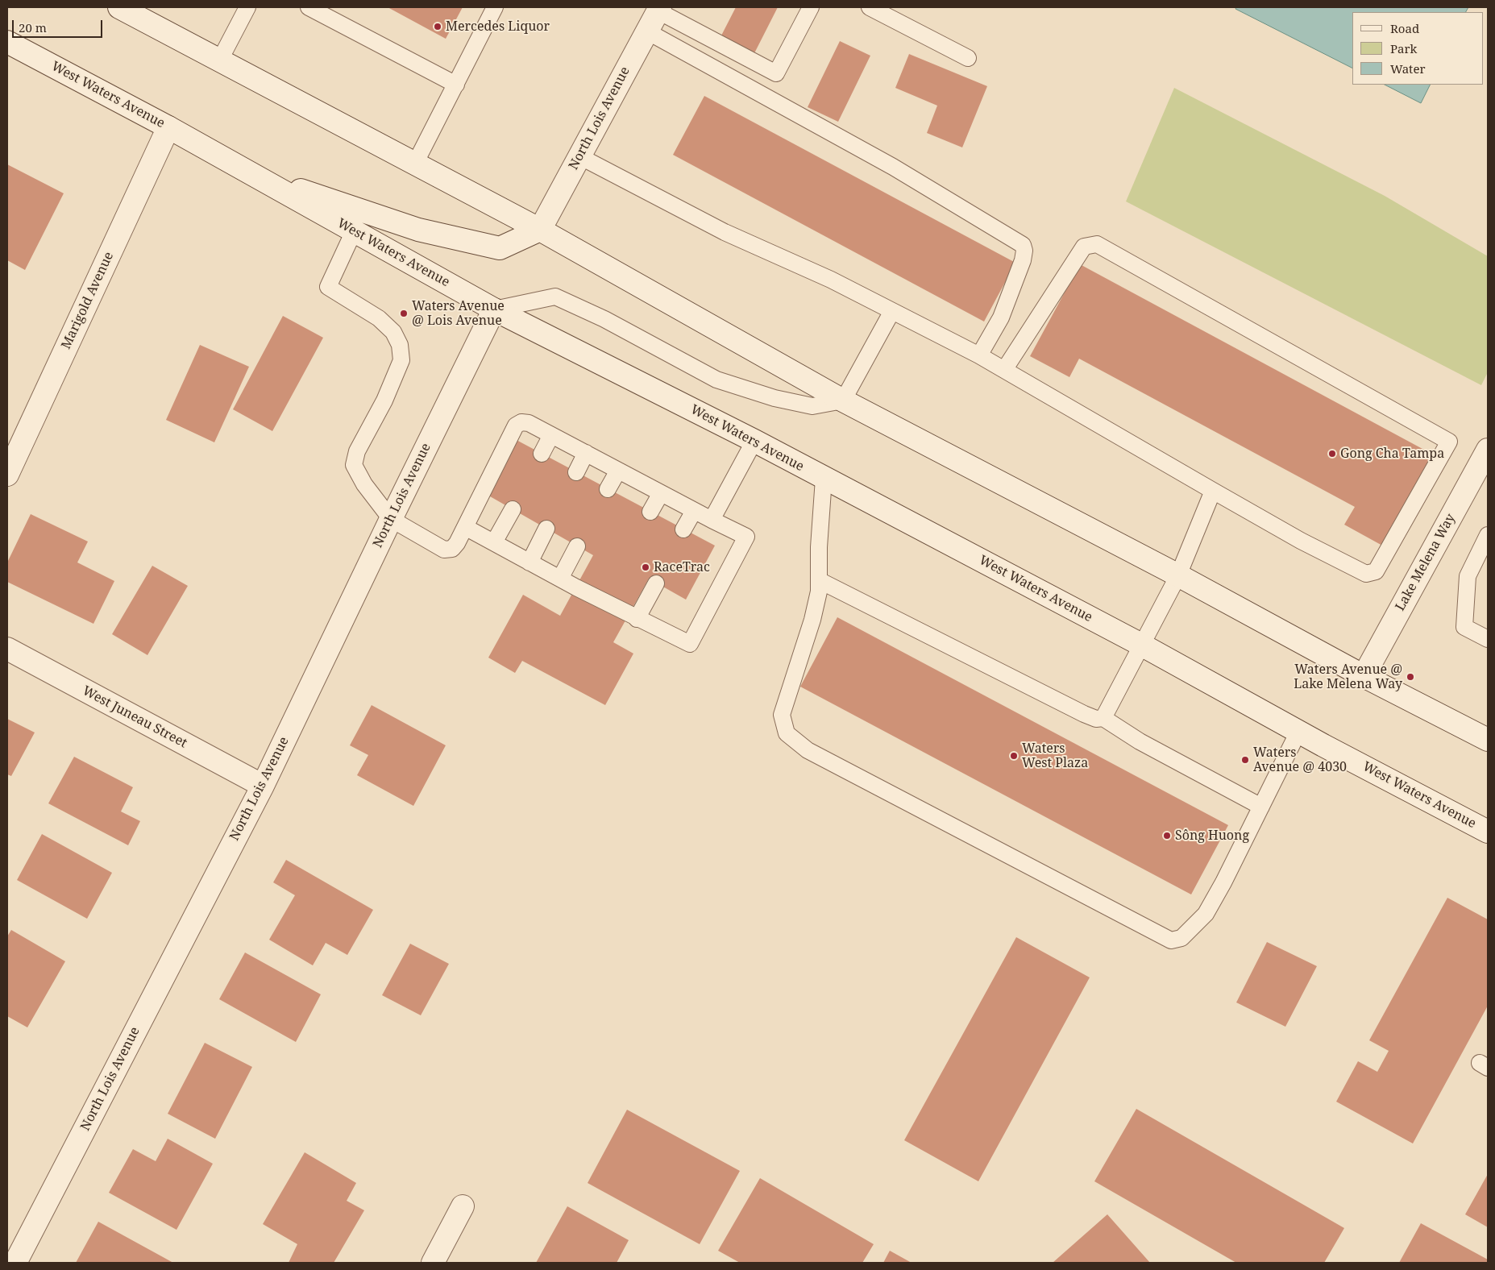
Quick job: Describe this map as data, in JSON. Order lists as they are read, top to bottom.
{
  "streets": {
    "main road": [
      "West Waters Avenue",
      "North Lois Avenue",
      "Marigold Avenue",
      "Lake Melena Way",
      "West Juneau Street"
    ]
  },
  "crossings": [
    ["West Waters Avenue", "North Lois Avenue"],
    ["West Waters Avenue", "Marigold Avenue"],
    ["North Lois Avenue", "West Juneau Street"]
  ],
  "places": [
    "Mercedes Liquor",
    "Waters Avenue @ Lois Avenue",
    "Gong Cha Tampa",
    "RaceTrac",
    "Waters Avenue @ Lake Melena Way",
    "Waters West Plaza",
    "Waters Avenue @ 4030",
    "Sông Huong"
  ],
  "legend": ["Road", "Park", "Water"],
  "scale_bar": "20 m"
}
